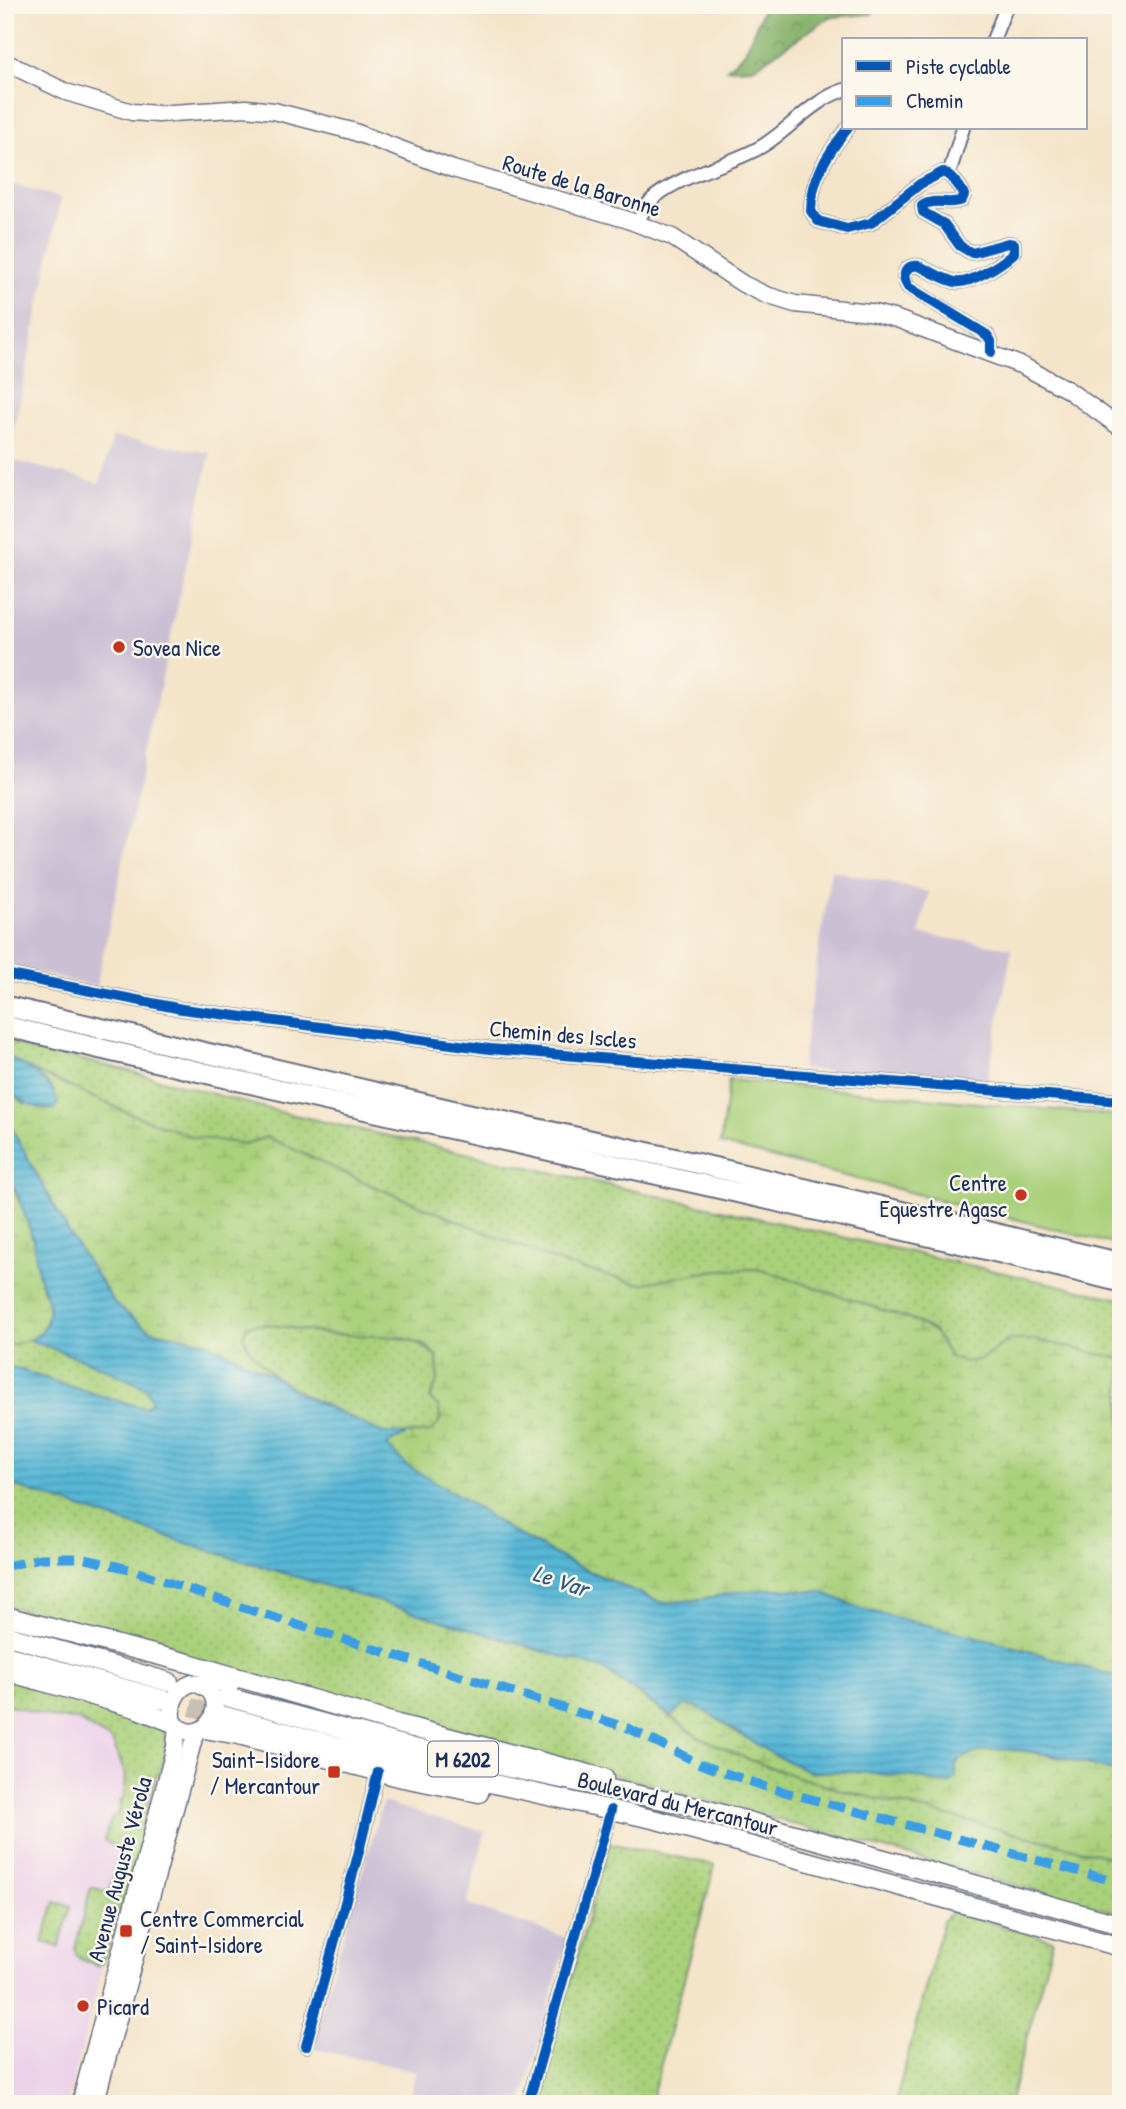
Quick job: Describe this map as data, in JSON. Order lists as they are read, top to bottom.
{
  "streets": {
    "main road": [
      "Route de la Baronne",
      "M 6202",
      "Boulevard du Mercantour",
      "Avenue Auguste Vérola"
    ],
    "street": ["Chemin des Iscles"]
  },
  "water": ["Le Var"],
  "places": {
    "other": ["Sovea Nice", "Centre Equestre Agasc", "Picard"],
    "transit": ["Saint-Isidore / Mercantour", "Centre Commercial / Saint-Isidore"]
  },
  "legend": ["Piste cyclable", "Chemin"]
}
